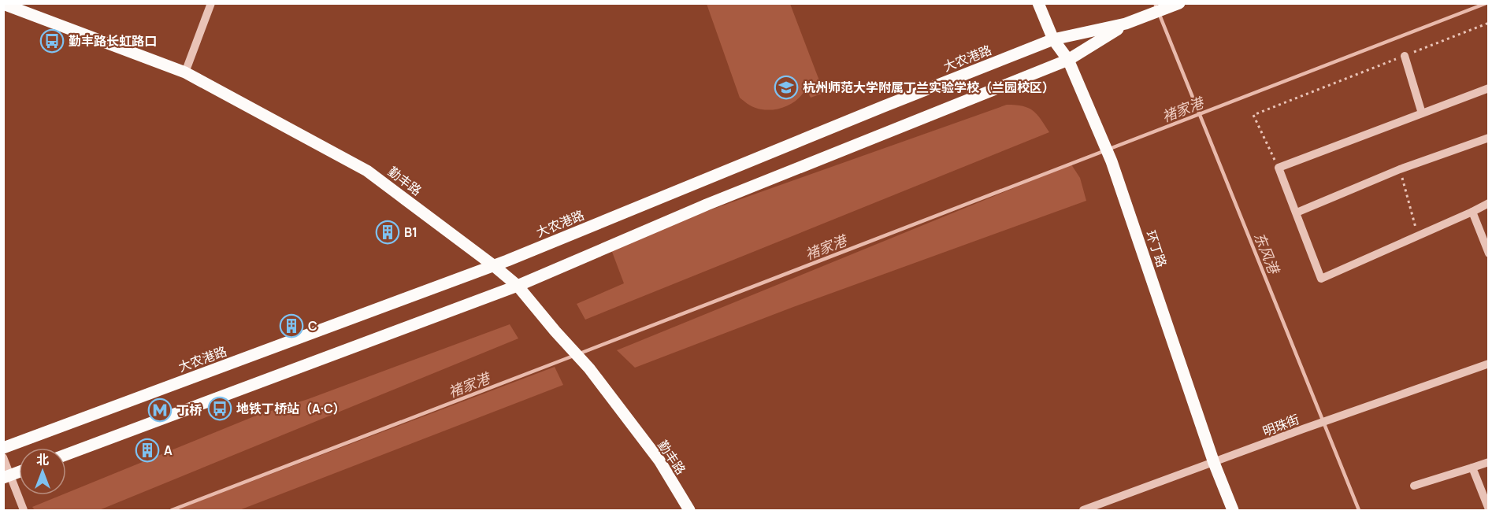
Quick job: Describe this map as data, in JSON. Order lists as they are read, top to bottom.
{
  "streets": {
    "main road": ["大农港路", "勤丰路", "环丁路"],
    "street": ["明珠街"]
  },
  "crossings": [
    ["大农港路", "勤丰路"],
    ["大农港路", "环丁路"],
    ["环丁路", "明珠街"]
  ],
  "water": ["褚家港", "东风港"],
  "places": {
    "bus stop": ["勤丰路长虹路口", "地铁丁桥站（A·C）"],
    "school or university": ["杭州师范大学附属丁兰实验学校（兰园校区）"],
    "building": ["B1", "C", "A"],
    "metro station": ["丁桥"]
  },
  "north": "top"
}
